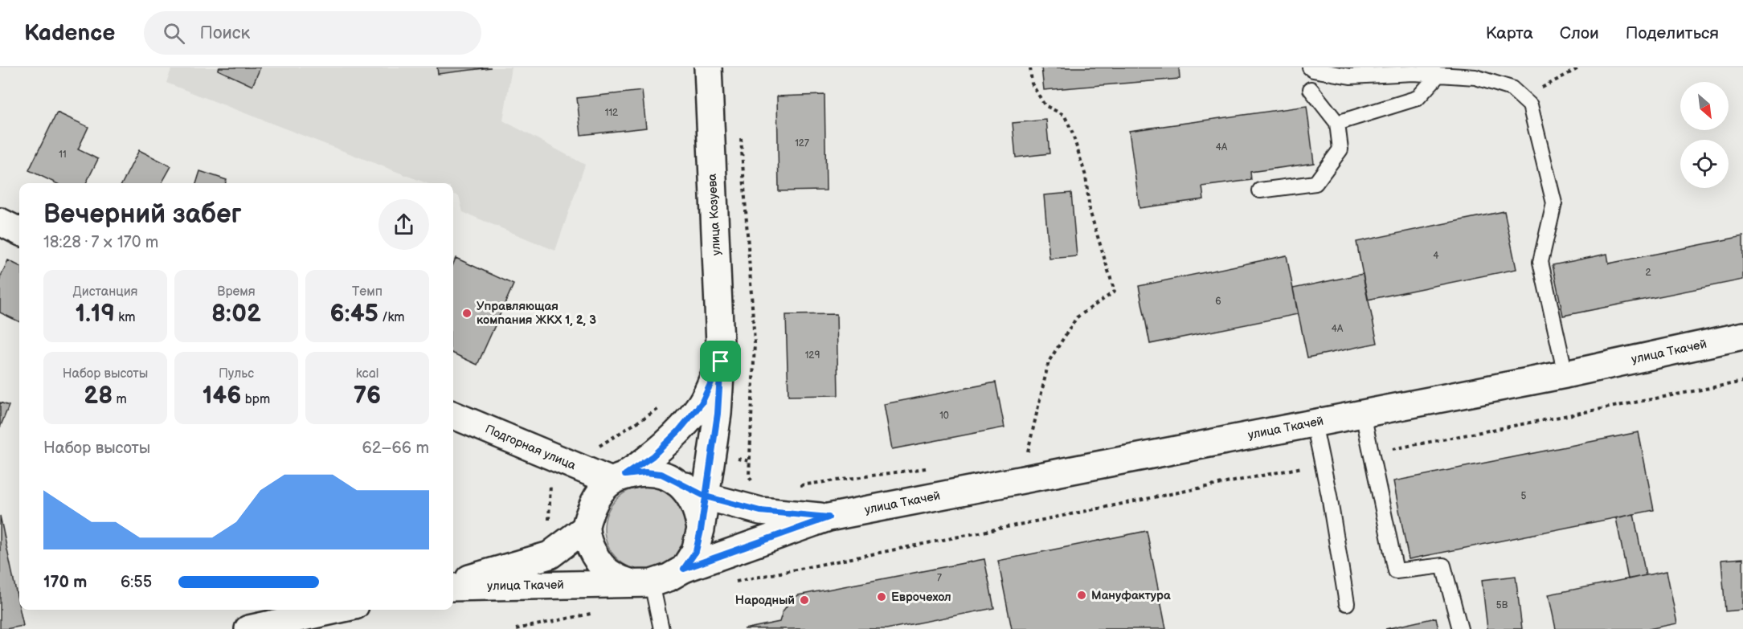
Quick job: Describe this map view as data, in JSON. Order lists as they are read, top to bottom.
{
  "streets": {
    "street": ["улица Козуева", "улица Ткачей", "Подгорная улица"]
  },
  "crossings": [
    ["улица Козуева", "улица Ткачей"],
    ["улица Козуева", "Подгорная улица"],
    ["улица Ткачей", "Подгорная улица"]
  ],
  "places": [
    "Управляющая компания ЖКХ 1, 2, 3",
    "Мануфактура",
    "Еврочехол",
    "Народный"
  ],
  "house_numbers": [
    "112",
    "127",
    "4А",
    "11",
    "4",
    "2",
    "6",
    "4А",
    "129",
    "10",
    "5",
    "7",
    "5В"
  ],
  "north": "bottom right",
  "page": {
    "header": "Kadence",
    "search": "Поиск",
    "nav": ["Карта", "Слои", "Поделиться"],
    "heading": ["Вечерний забег", "18:28 · 7 × 170 m"],
    "stats": [
      ["Дистанция", "1.19 km"],
      ["Время", "8:02"],
      ["Темп", "6:45 /km"],
      ["Набор высоты", "28 m"],
      ["Пульс", "146 bpm"],
      ["kcal", "76"]
    ],
    "chart": ["Набор высоты", "62–66 m"],
    "list": [
      {
        "name": "170 m",
        "note": "6:55"
      }
    ]
  }
}
